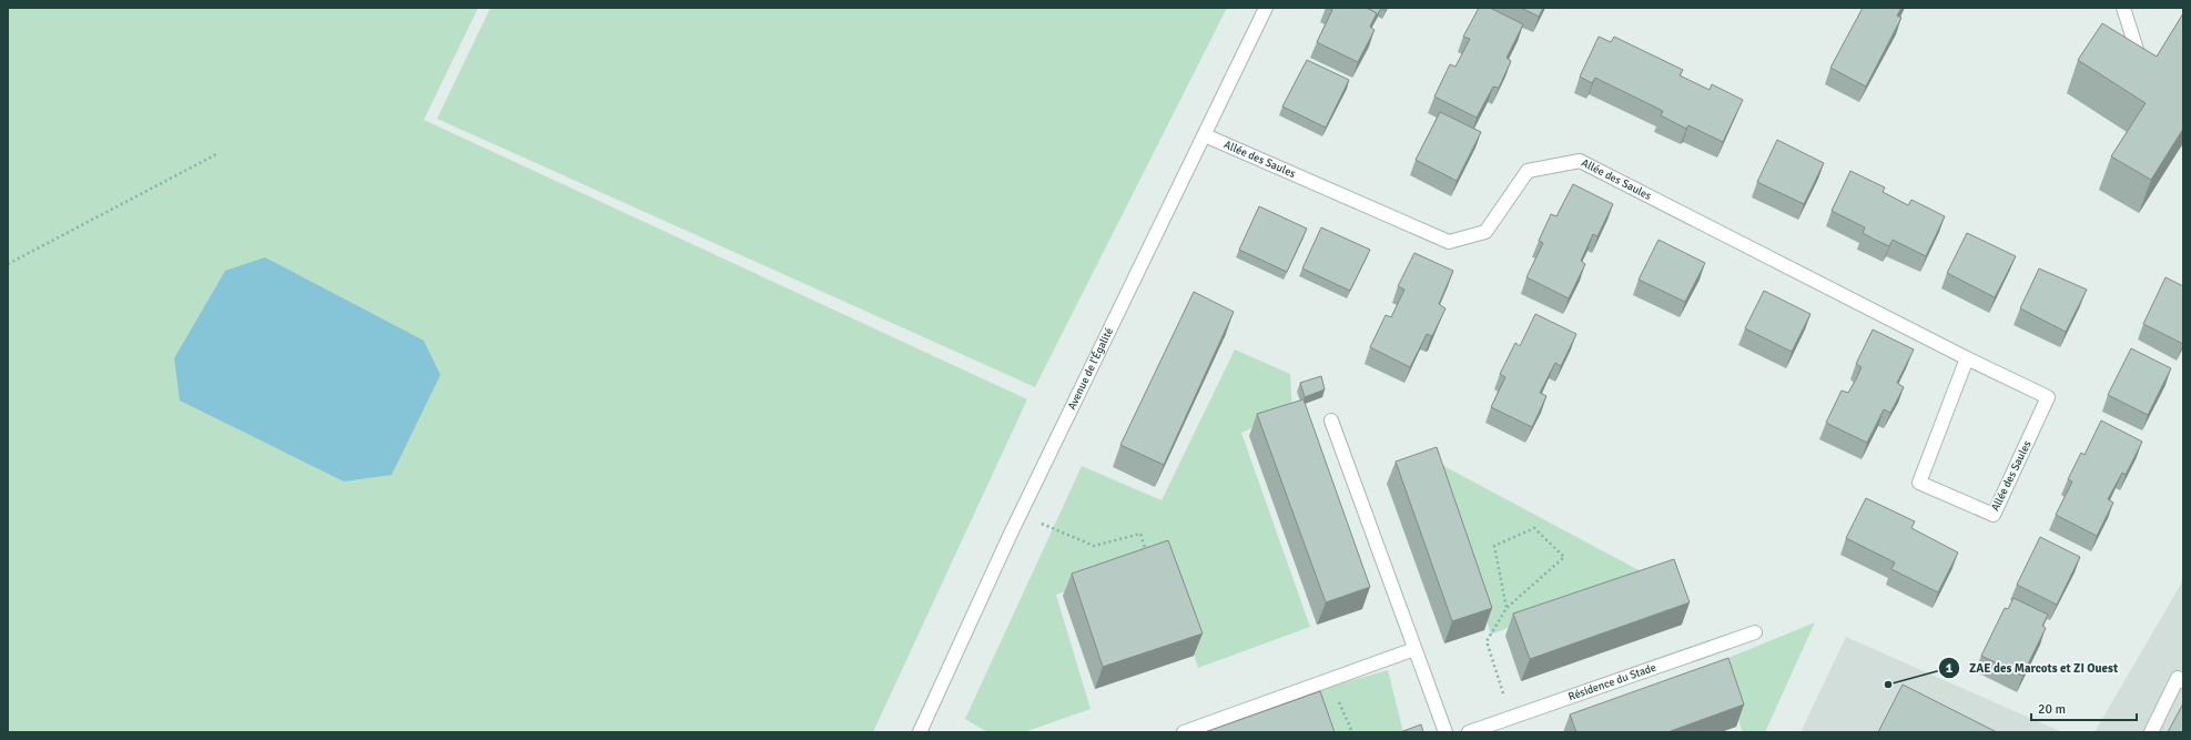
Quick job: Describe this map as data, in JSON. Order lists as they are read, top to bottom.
{
  "streets": {
    "street": ["Allée des Saules", "Avenue de l'Égalité", "Résidence du Stade"]
  },
  "crossings": [
    ["Allée des Saules", "Avenue de l'Égalité"]
  ],
  "places": ["ZAE des Marcots et ZI Ouest"],
  "scale_bar": "20 m"
}
